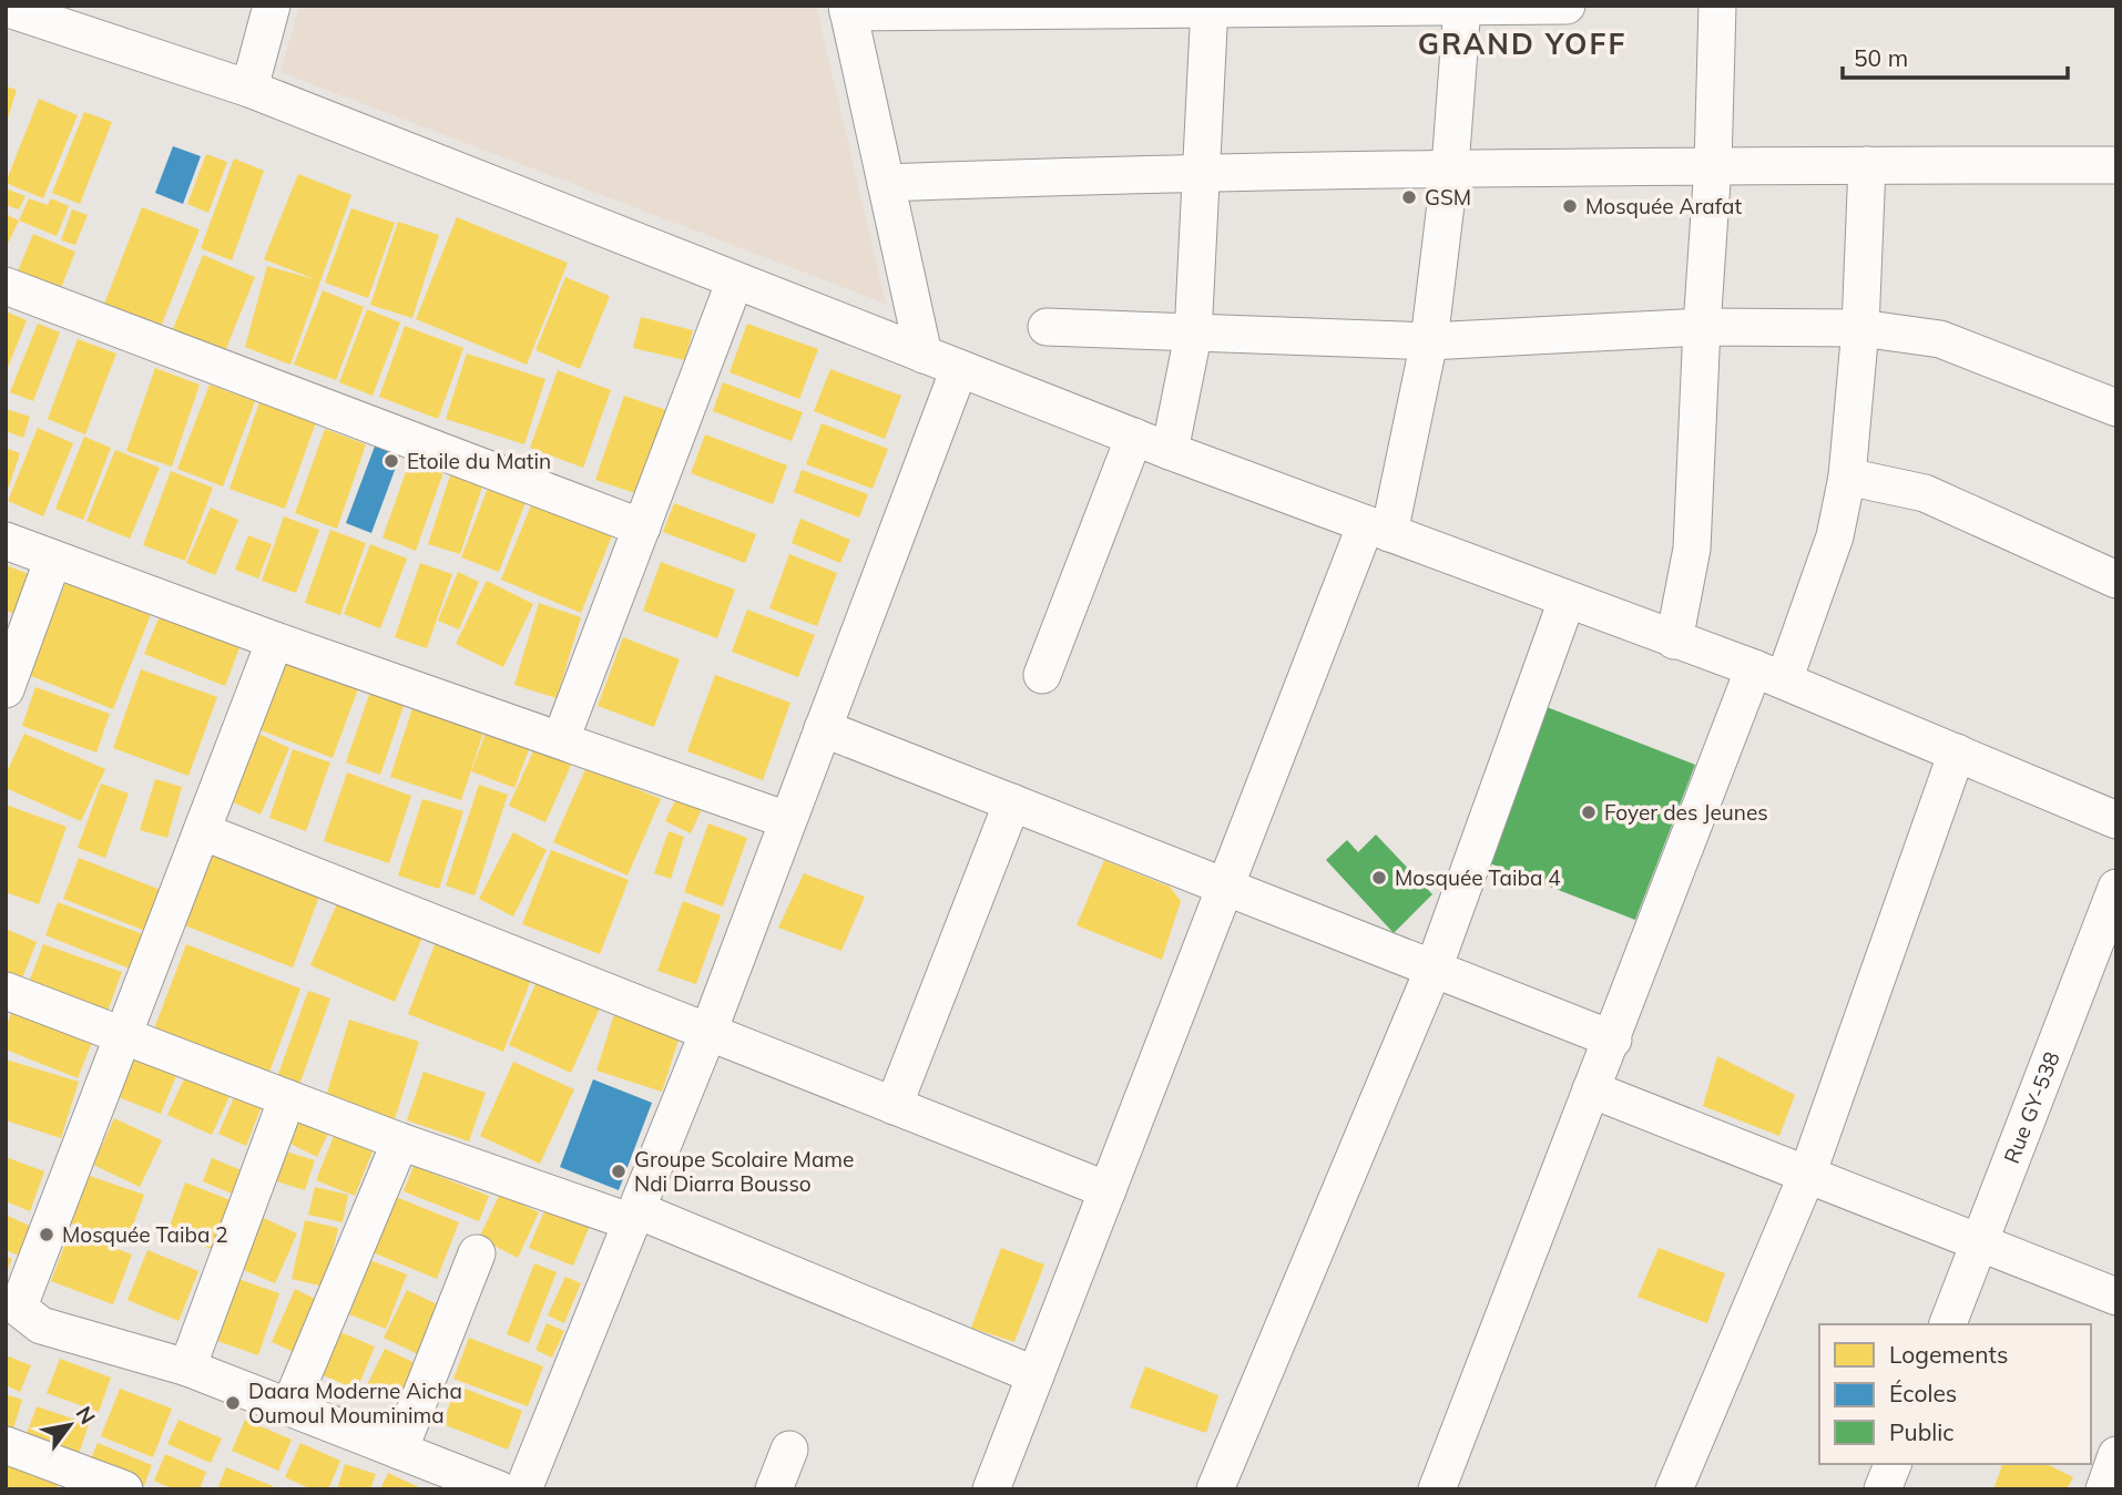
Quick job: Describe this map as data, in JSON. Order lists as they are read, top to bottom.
{
  "streets": {
    "street": ["Rue GY-538"]
  },
  "districts": ["GRAND YOFF"],
  "places": [
    "GSM",
    "Mosquée Arafat",
    "Etoile du Matin",
    "Foyer des Jeunes",
    "Mosquée Taiba 4",
    "Groupe Scolaire Mame Ndi Diarra Bousso",
    "Mosquée Taiba 2",
    "Daara Moderne Aicha Oumoul Mouminima"
  ],
  "legend": ["Logements", "Écoles", "Public"],
  "scale_bar": "50 m",
  "north": "top right"
}
